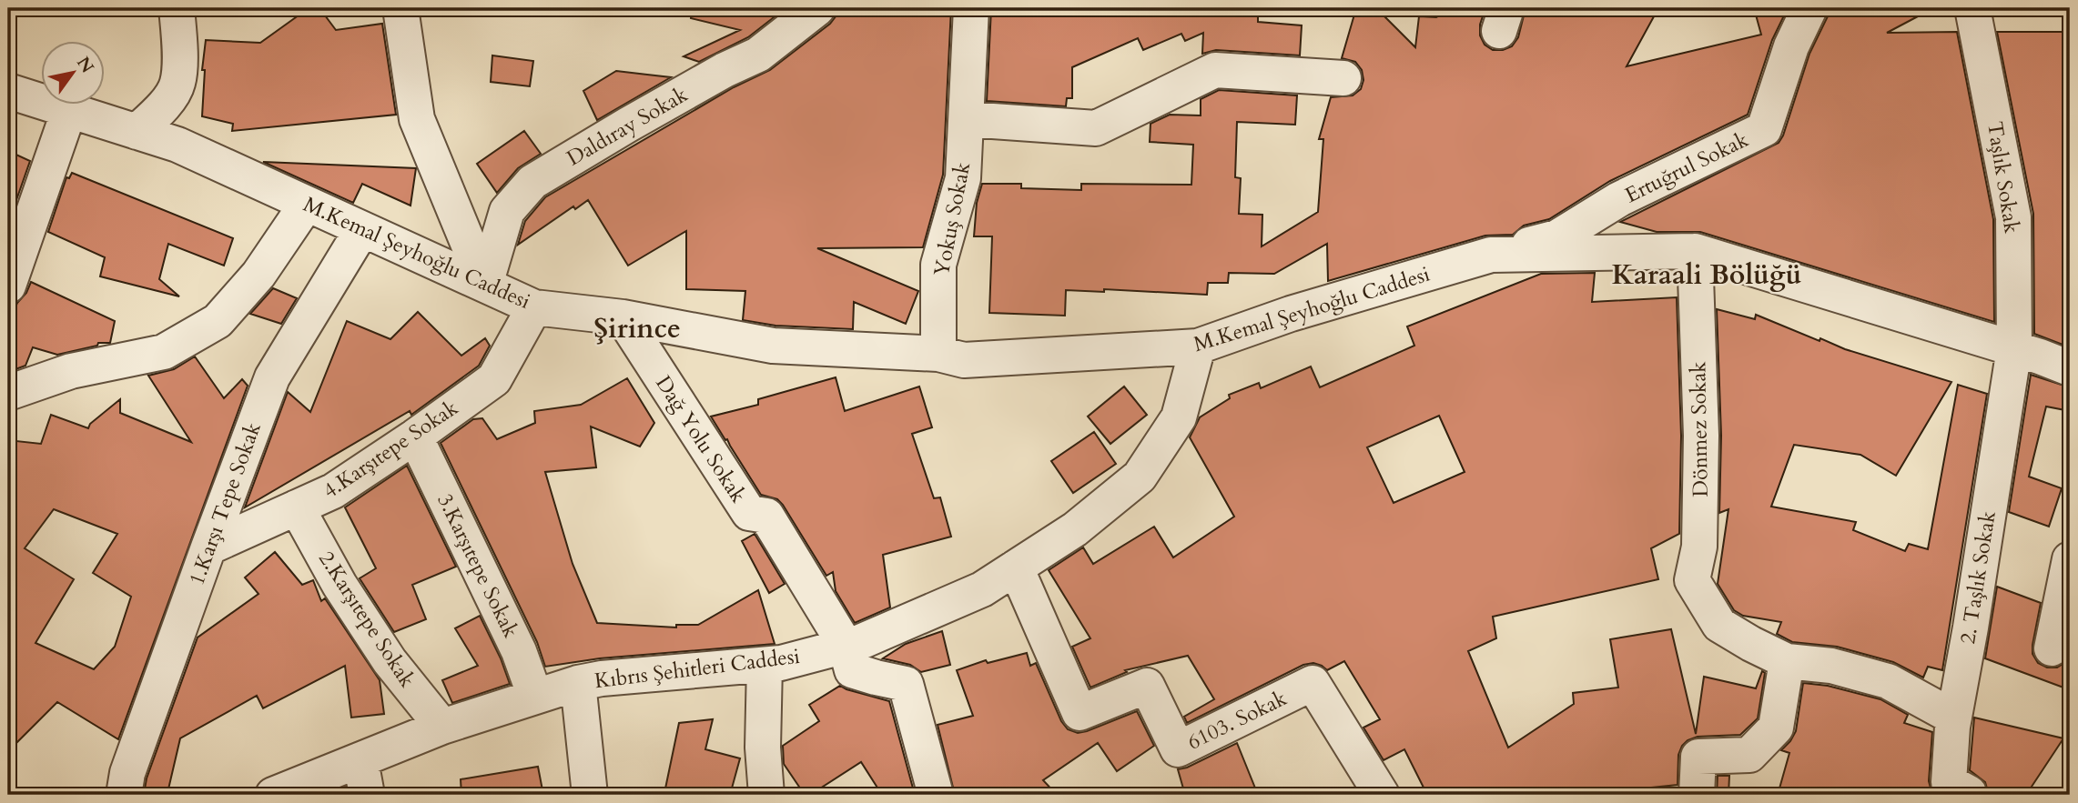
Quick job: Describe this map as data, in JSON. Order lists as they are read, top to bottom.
{
  "streets": {
    "street": [
      "Daldıray Sokak",
      "Ertuğrul Sokak",
      "Taşlık Sokak",
      "Yokuş Sokak",
      "M.Kemal Şeyhoğlu Caddesi",
      "Dönmez Sokak",
      "Dağ Yolu Sokak",
      "4.Karşıtepe Sokak",
      "1.Karşı Tepe Sokak",
      "3.Karşıtepe Sokak",
      "2. Taşlık Sokak",
      "2.Karşıtepe Sokak",
      "Kıbrıs Şehitleri Caddesi",
      "6103. Sokak"
    ]
  },
  "crossings": [
    ["Daldıray Sokak", "M.Kemal Şeyhoğlu Caddesi"],
    ["Ertuğrul Sokak", "M.Kemal Şeyhoğlu Caddesi"],
    ["Taşlık Sokak", "M.Kemal Şeyhoğlu Caddesi"],
    ["Taşlık Sokak", "2. Taşlık Sokak"],
    ["Yokuş Sokak", "M.Kemal Şeyhoğlu Caddesi"],
    ["M.Kemal Şeyhoğlu Caddesi", "Dönmez Sokak"],
    ["M.Kemal Şeyhoğlu Caddesi", "Dağ Yolu Sokak"],
    ["M.Kemal Şeyhoğlu Caddesi", "4.Karşıtepe Sokak"],
    ["M.Kemal Şeyhoğlu Caddesi", "1.Karşı Tepe Sokak"],
    ["M.Kemal Şeyhoğlu Caddesi", "2. Taşlık Sokak"],
    ["M.Kemal Şeyhoğlu Caddesi", "Kıbrıs Şehitleri Caddesi"],
    ["Dağ Yolu Sokak", "Kıbrıs Şehitleri Caddesi"],
    ["4.Karşıtepe Sokak", "1.Karşı Tepe Sokak"],
    ["4.Karşıtepe Sokak", "3.Karşıtepe Sokak"],
    ["4.Karşıtepe Sokak", "2.Karşıtepe Sokak"],
    ["3.Karşıtepe Sokak", "Kıbrıs Şehitleri Caddesi"],
    ["2.Karşıtepe Sokak", "Kıbrıs Şehitleri Caddesi"],
    ["Kıbrıs Şehitleri Caddesi", "6103. Sokak"]
  ],
  "districts": ["Karaali Bölüğü", "Şirince"],
  "north": "top right"
}
